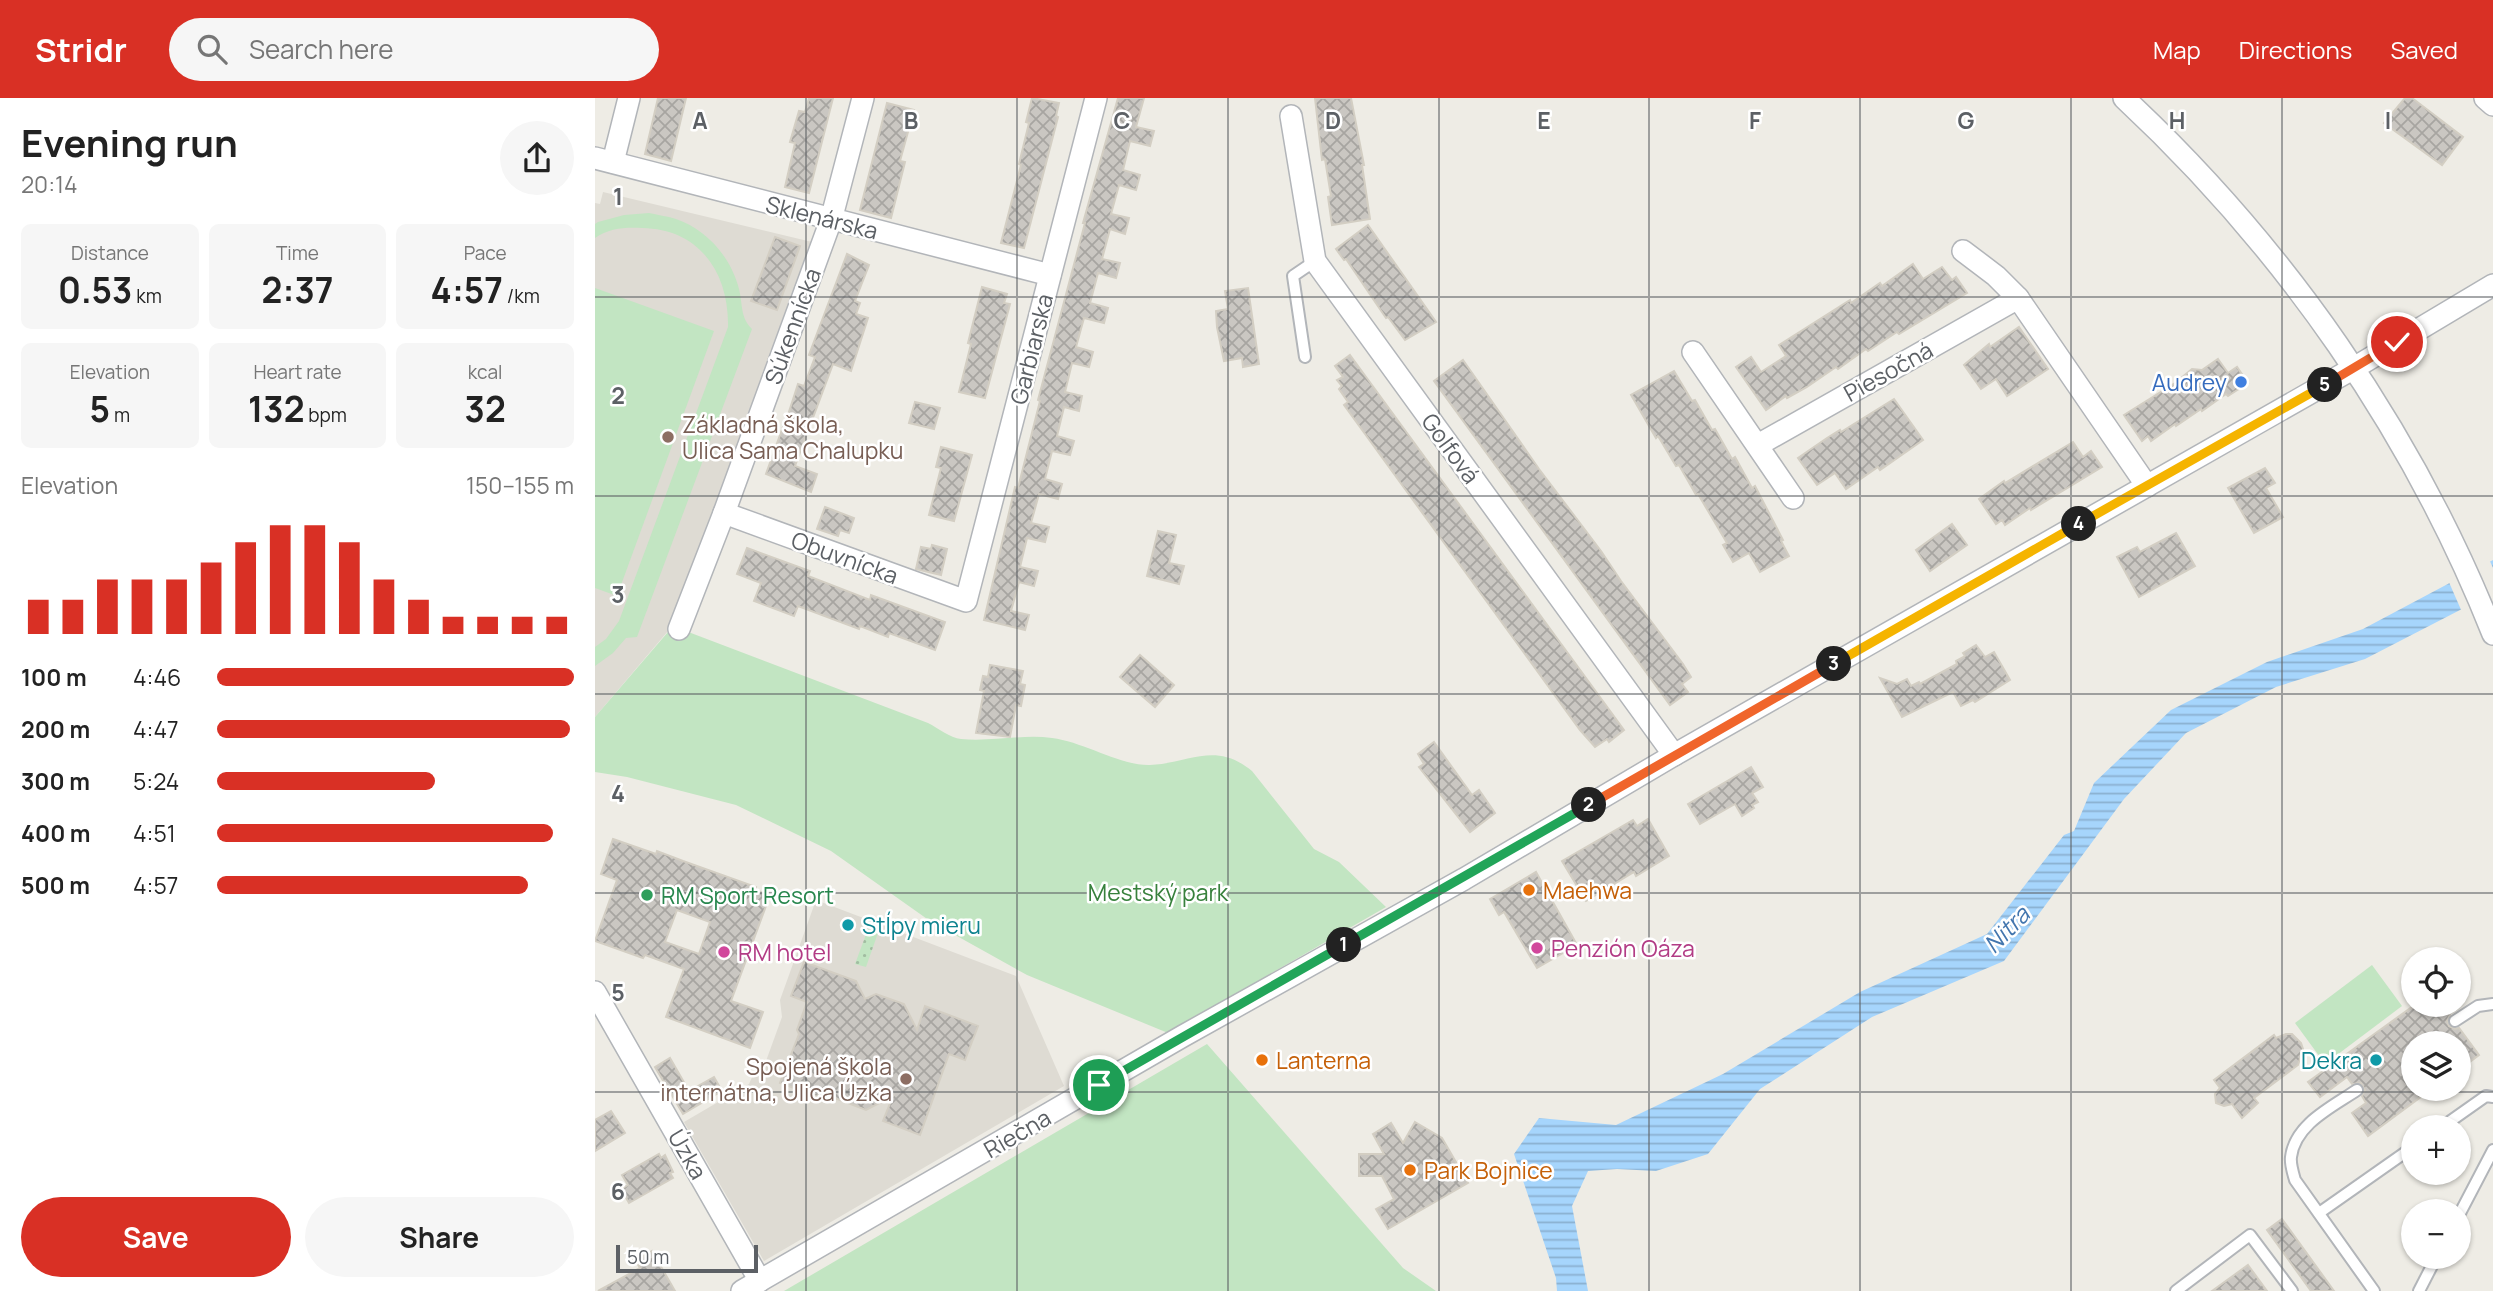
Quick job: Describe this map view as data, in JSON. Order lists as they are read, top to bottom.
{
  "streets": {
    "street": [
      "Sklenárska",
      "Súkennícka",
      "Garbiarska",
      "Piesočná",
      "Golfová",
      "Obuvnícka",
      "Riečna",
      "Úzka"
    ]
  },
  "crossings": [
    ["Sklenárska", "Súkennícka"],
    ["Sklenárska", "Garbiarska"],
    ["Súkennícka", "Obuvnícka"],
    ["Garbiarska", "Obuvnícka"],
    ["Golfová", "Riečna"],
    ["Riečna", "Úzka"]
  ],
  "water": ["Nitra"],
  "parks": ["Mestský park"],
  "places": [
    "Audrey",
    "Základná škola, Ulica Sama Chalupku",
    "Maehwa",
    "RM Sport Resort",
    "Stĺpy mieru",
    "Penzión Oáza",
    "RM hotel",
    "Lanterna",
    "Dekra",
    "Spojená škola internátna, Ulica Úzka",
    "Park Bojnice"
  ],
  "scale_bar": "50 m",
  "page": {
    "header": "Stridr",
    "search": "Search here",
    "nav": ["Map", "Directions", "Saved"],
    "heading": ["Evening run", "20:14"],
    "stats": [
      ["Distance", "0.53 km"],
      ["Time", "2:37"],
      ["Pace", "4:57 /km"],
      ["Elevation", "5 m"],
      ["Heart rate", "132 bpm"],
      ["kcal", "32"]
    ],
    "pins": [
      "5",
      "4",
      "3",
      "2",
      "1"
    ],
    "chart": ["Elevation", "150–155 m"],
    "list": [
      {
        "name": "100 m",
        "note": "4:46"
      },
      {
        "name": "200 m",
        "note": "4:47"
      },
      {
        "name": "300 m",
        "note": "5:24"
      },
      {
        "name": "400 m",
        "note": "4:51"
      },
      {
        "name": "500 m",
        "note": "4:57"
      }
    ],
    "map_buttons": ["+", "−"],
    "buttons": ["Save", "Share"],
    "scale": "50 m"
  },
  "grid": {
    "columns": [
      "A",
      "B",
      "C",
      "D",
      "E",
      "F",
      "G",
      "H",
      "I"
    ],
    "rows": [
      "1",
      "2",
      "3",
      "4",
      "5",
      "6"
    ]
  }
}
